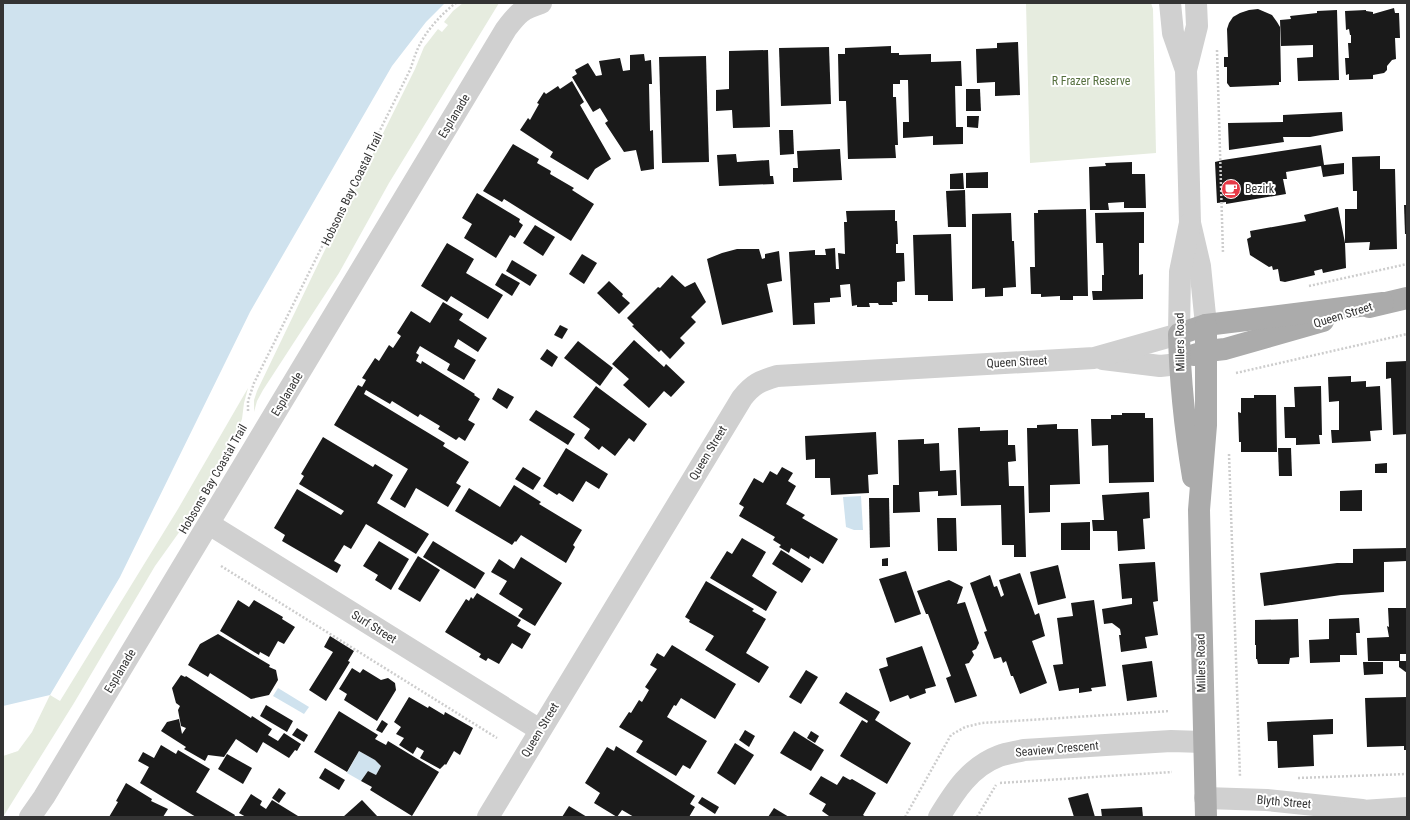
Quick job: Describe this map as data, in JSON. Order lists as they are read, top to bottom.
{
  "streets": {
    "main road": ["Queen Street", "Millers Road"],
    "street": [
      "Esplanade",
      "Surf Street",
      "Seaview Crescent",
      "Blyth Street"
    ],
    "path": ["Hobsons Bay Coastal Trail"]
  },
  "crossings": [
    ["Esplanade", "Surf Street"],
    ["Queen Street", "Millers Road"],
    ["Queen Street", "Surf Street"],
    ["Millers Road", "Seaview Crescent"],
    ["Millers Road", "Blyth Street"]
  ],
  "parks": ["R Frazer Reserve"],
  "places": {
    "cafe": ["Bezirk"]
  }
}
